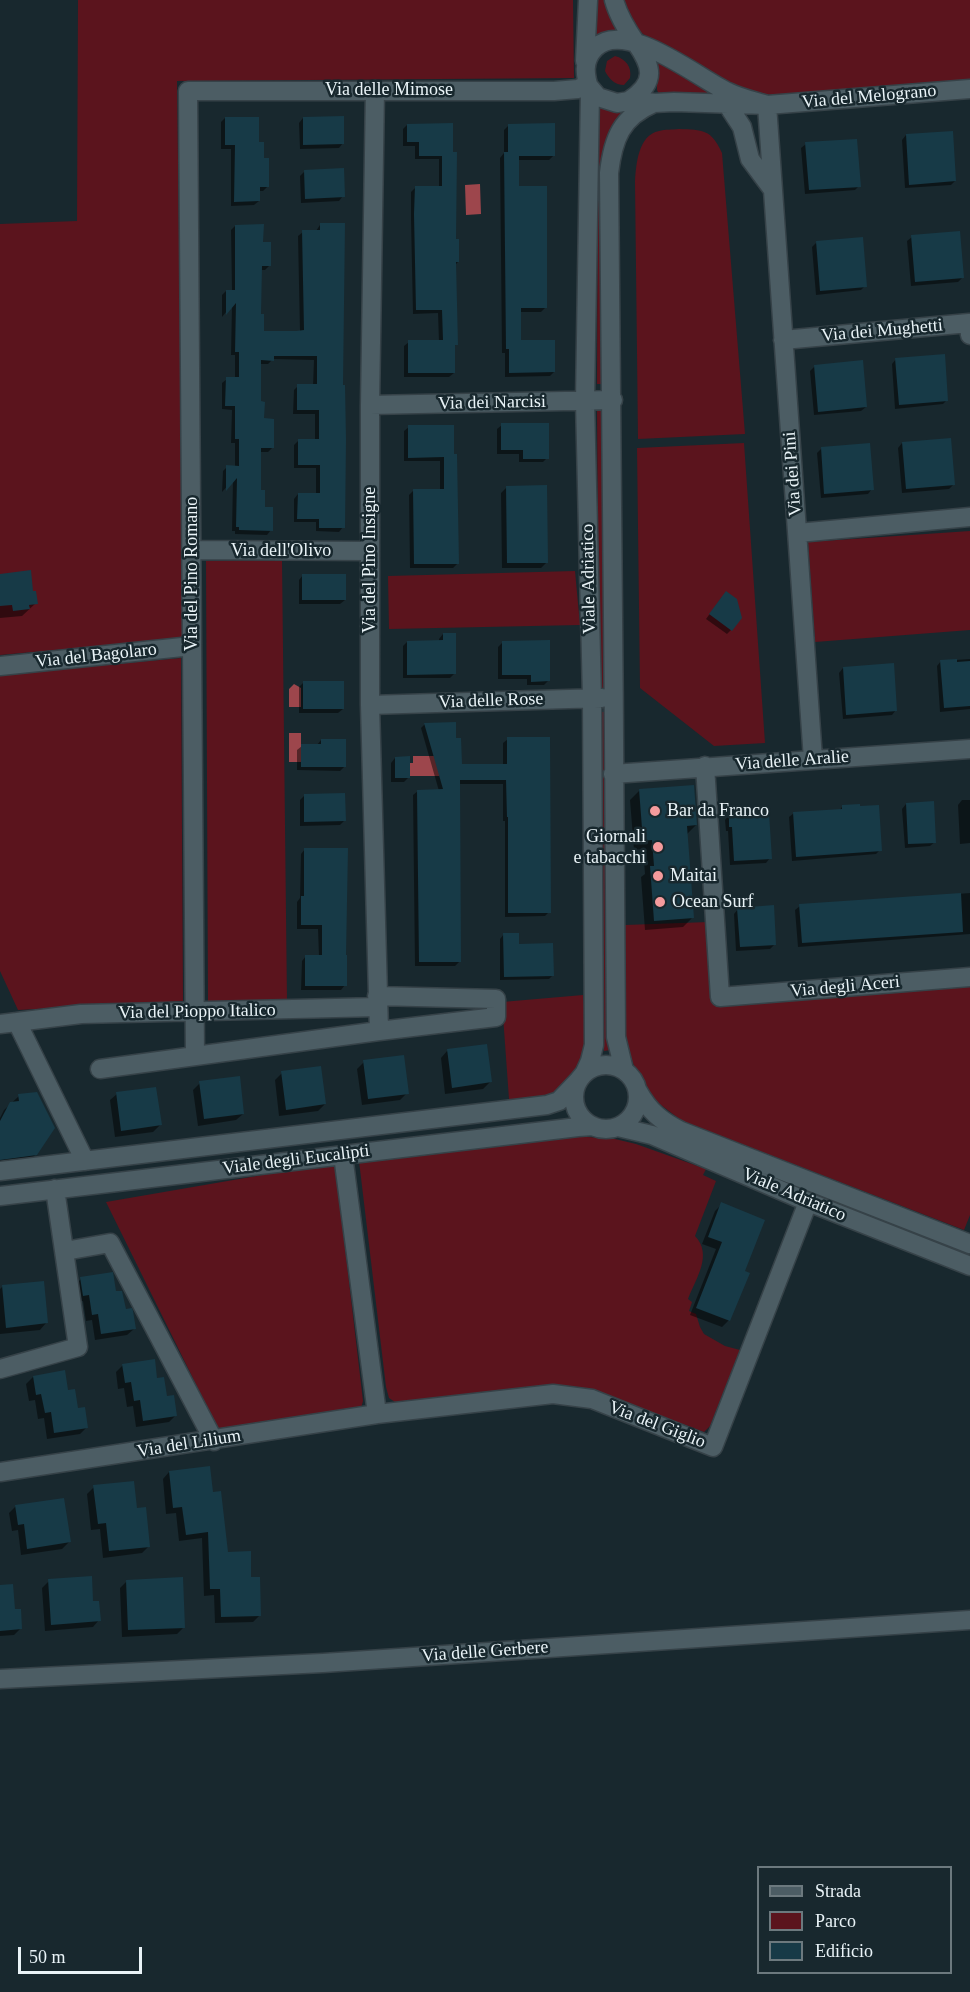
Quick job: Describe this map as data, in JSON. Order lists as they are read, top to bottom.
{
  "streets": {
    "street": [
      "Via delle Mimose",
      "Via del Melograno",
      "Via dei Mughetti",
      "Via dei Narcisi",
      "Via dei Pini",
      "Via dell'Olivo",
      "Via del Pino Insigne",
      "Via del Pino Romano",
      "Viale Adriatico",
      "Via del Bagolaro",
      "Via delle Rose",
      "Via delle Aralie",
      "Via degli Aceri",
      "Via del Pioppo Italico",
      "Viale degli Eucalipti",
      "Via del Giglio",
      "Via del Lilium",
      "Via delle Gerbere"
    ]
  },
  "crossings": [
    ["Via delle Mimose", "Via del Melograno"],
    ["Via delle Mimose", "Via del Pino Insigne"],
    ["Via delle Mimose", "Via del Pino Romano"],
    ["Via delle Mimose", "Viale Adriatico"],
    ["Via del Melograno", "Via dei Pini"],
    ["Via del Melograno", "Viale Adriatico"],
    ["Via dei Mughetti", "Via dei Pini"],
    ["Via dei Narcisi", "Via del Pino Insigne"],
    ["Via dei Narcisi", "Viale Adriatico"],
    ["Via dei Pini", "Via delle Aralie"],
    ["Via dell'Olivo", "Via del Pino Insigne"],
    ["Via dell'Olivo", "Via del Pino Romano"],
    ["Via del Pino Insigne", "Via delle Rose"],
    ["Via del Pino Insigne", "Via del Pioppo Italico"],
    ["Via del Pino Romano", "Via del Bagolaro"],
    ["Via del Pino Romano", "Via del Pioppo Italico"],
    ["Viale Adriatico", "Via delle Rose"],
    ["Viale Adriatico", "Via delle Aralie"],
    ["Viale Adriatico", "Viale degli Eucalipti"],
    ["Viale Adriatico", "Via del Giglio"],
    ["Via delle Aralie", "Via degli Aceri"],
    ["Via del Giglio", "Via del Lilium"]
  ],
  "places": [
    "Bar da Franco",
    "Giornali e tabacchi",
    "Maitai",
    "Ocean Surf"
  ],
  "legend": ["Strada", "Parco", "Edificio"],
  "scale_bar": "50 m"
}
